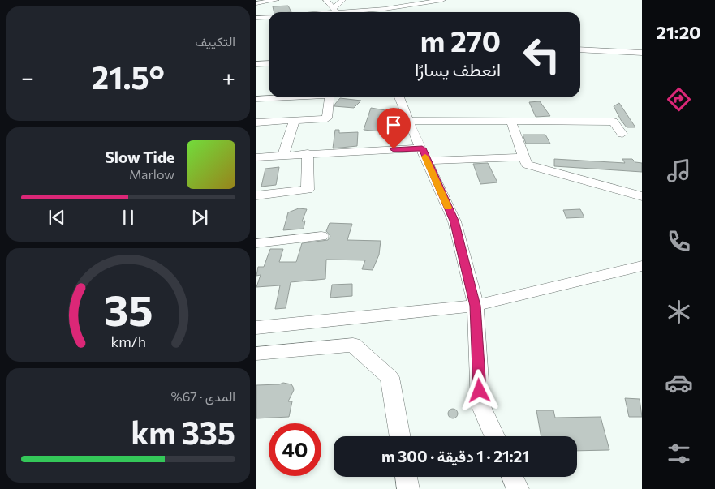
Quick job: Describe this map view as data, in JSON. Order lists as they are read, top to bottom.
{
  "page": {
    "tabs": "21:20",
    "tile": [
      "التكييف",
      ["المدى · 67%", "335 km"]
    ],
    "turn": ["270 m", "انعطف يسارًا"],
    "heat": ["−", "21.5°", "+"],
    "song": ["Slow Tide", "Marlow"],
    "limit": "40",
    "trip": "21:21 · 1 دقيقة · 300 m",
    "gauge": ["35", "km/h"]
  }
}
